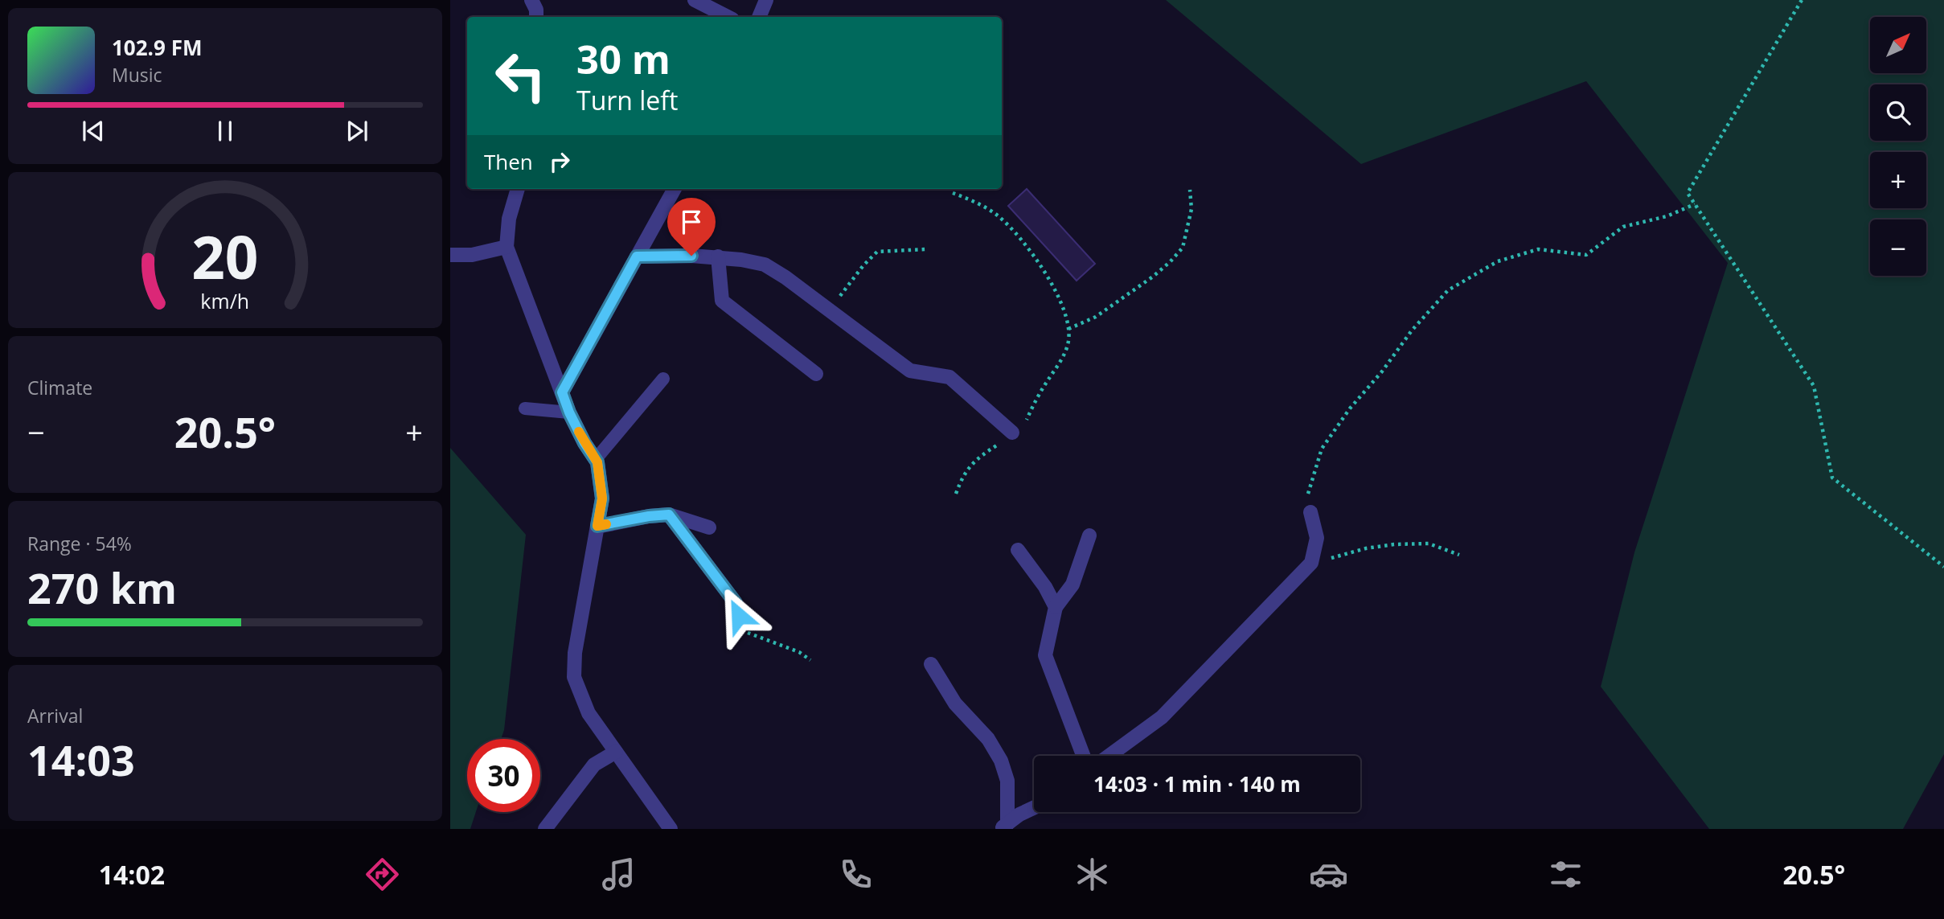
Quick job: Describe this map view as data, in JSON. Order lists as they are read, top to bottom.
{
  "north": "top right",
  "page": {
    "map_buttons": ["+", "−"],
    "turn": ["30 m", "Turn left"],
    "song": ["102.9 FM", "Music"],
    "then": "Then",
    "tile": [
      "Climate",
      ["Range · 54%", "270 km"],
      ["Arrival", "14:03"]
    ],
    "heat": ["−", "20.5°", "+"],
    "limit": "30",
    "trip": "14:03 · 1 min · 140 m",
    "tabs": ["14:02", "20.5°"],
    "gauge": ["20", "km/h"]
  }
}
